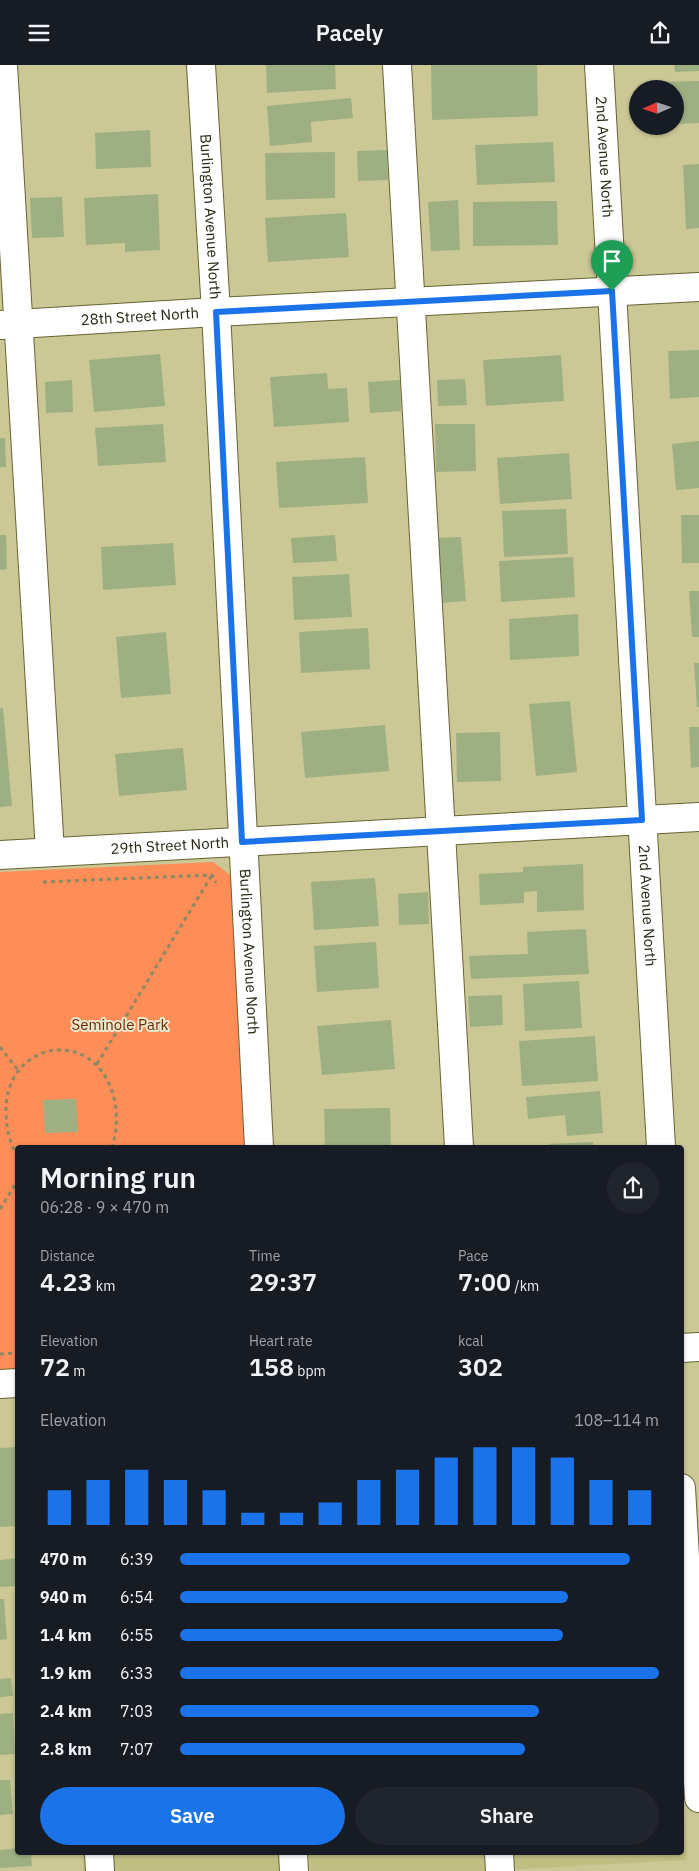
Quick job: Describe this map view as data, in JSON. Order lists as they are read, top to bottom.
{
  "streets": {
    "street": [
      "2nd Avenue North",
      "Burlington Avenue North",
      "28th Street North",
      "29th Street North"
    ]
  },
  "crossings": [
    ["2nd Avenue North", "28th Street North"],
    ["2nd Avenue North", "29th Street North"],
    ["Burlington Avenue North", "28th Street North"],
    ["Burlington Avenue North", "29th Street North"]
  ],
  "parks": ["Seminole Park"],
  "north": "left",
  "page": {
    "header": "Pacely",
    "heading": ["Morning run", "06:28 · 9 × 470 m"],
    "stats": [
      ["Distance", "4.23 km"],
      ["Time", "29:37"],
      ["Pace", "7:00 /km"],
      ["Elevation", "72 m"],
      ["Heart rate", "158 bpm"],
      ["kcal", "302"]
    ],
    "chart": ["Elevation", "108–114 m"],
    "list": [
      {
        "name": "470 m",
        "note": "6:39"
      },
      {
        "name": "940 m",
        "note": "6:54"
      },
      {
        "name": "1.4 km",
        "note": "6:55"
      },
      {
        "name": "1.9 km",
        "note": "6:33"
      },
      {
        "name": "2.4 km",
        "note": "7:03"
      },
      {
        "name": "2.8 km",
        "note": "7:07"
      }
    ],
    "buttons": ["Save", "Share"]
  }
}
